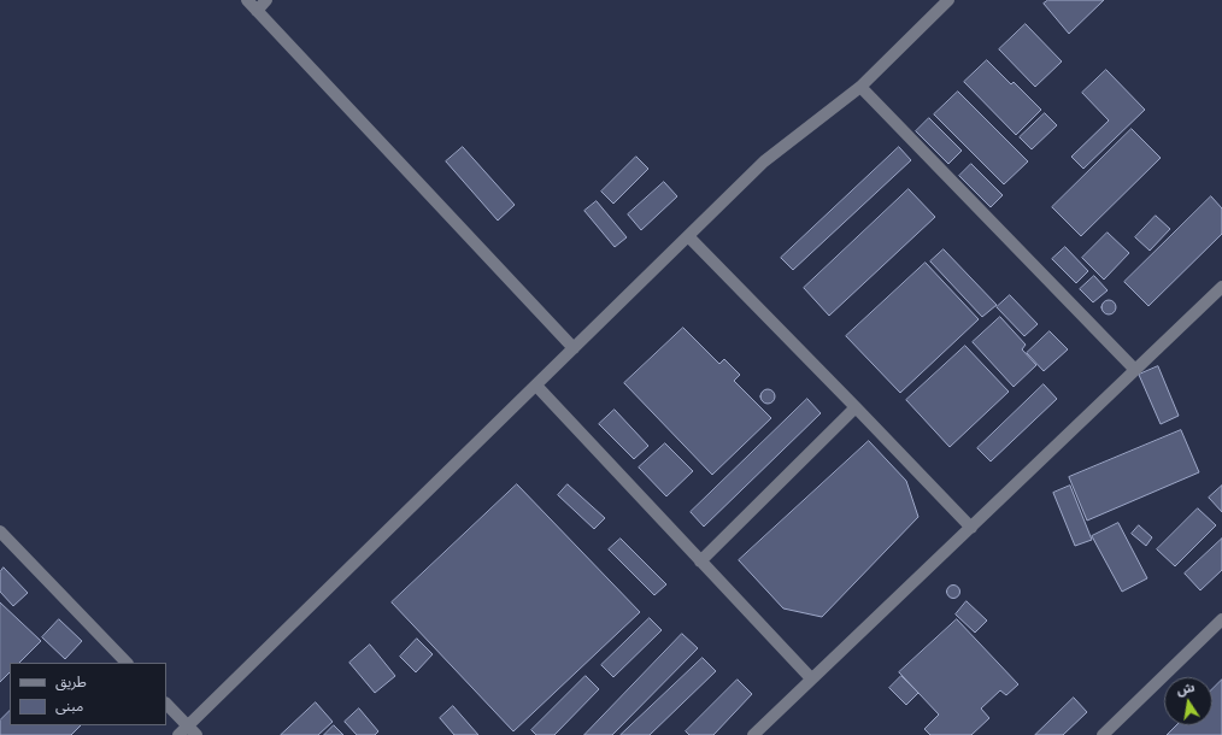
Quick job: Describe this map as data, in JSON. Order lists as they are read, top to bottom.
{
  "legend": ["طريق", "مبنى"],
  "north": "top"
}
